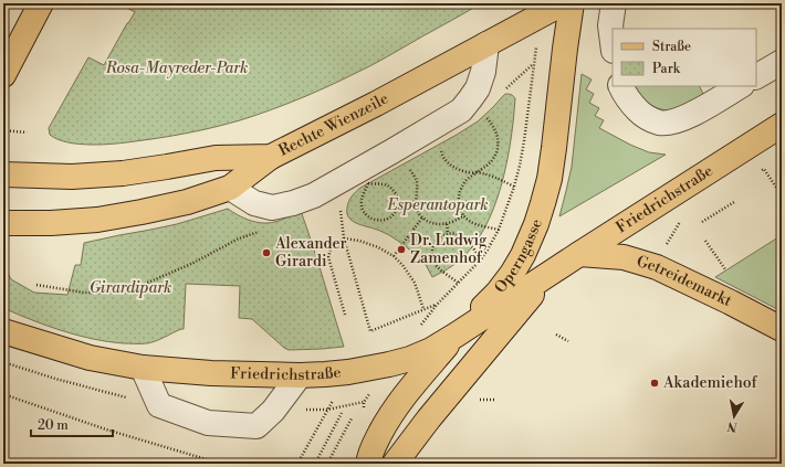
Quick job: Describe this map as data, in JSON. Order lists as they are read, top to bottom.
{
  "streets": {
    "main road": [
      "Rechte Wienzeile",
      "Friedrichstraße",
      "Operngasse",
      "Getreidemarkt"
    ]
  },
  "crossings": [
    ["Friedrichstraße", "Operngasse"],
    ["Friedrichstraße", "Getreidemarkt"]
  ],
  "parks": ["Rosa-Mayreder-Park", "Esperantopark", "Girardipark"],
  "places": ["Dr. Ludwig Zamenhof", "Alexander Girardi", "Akademiehof"],
  "legend": ["Straße", "Park"],
  "scale_bar": "20 m",
  "north": "bottom"
}
